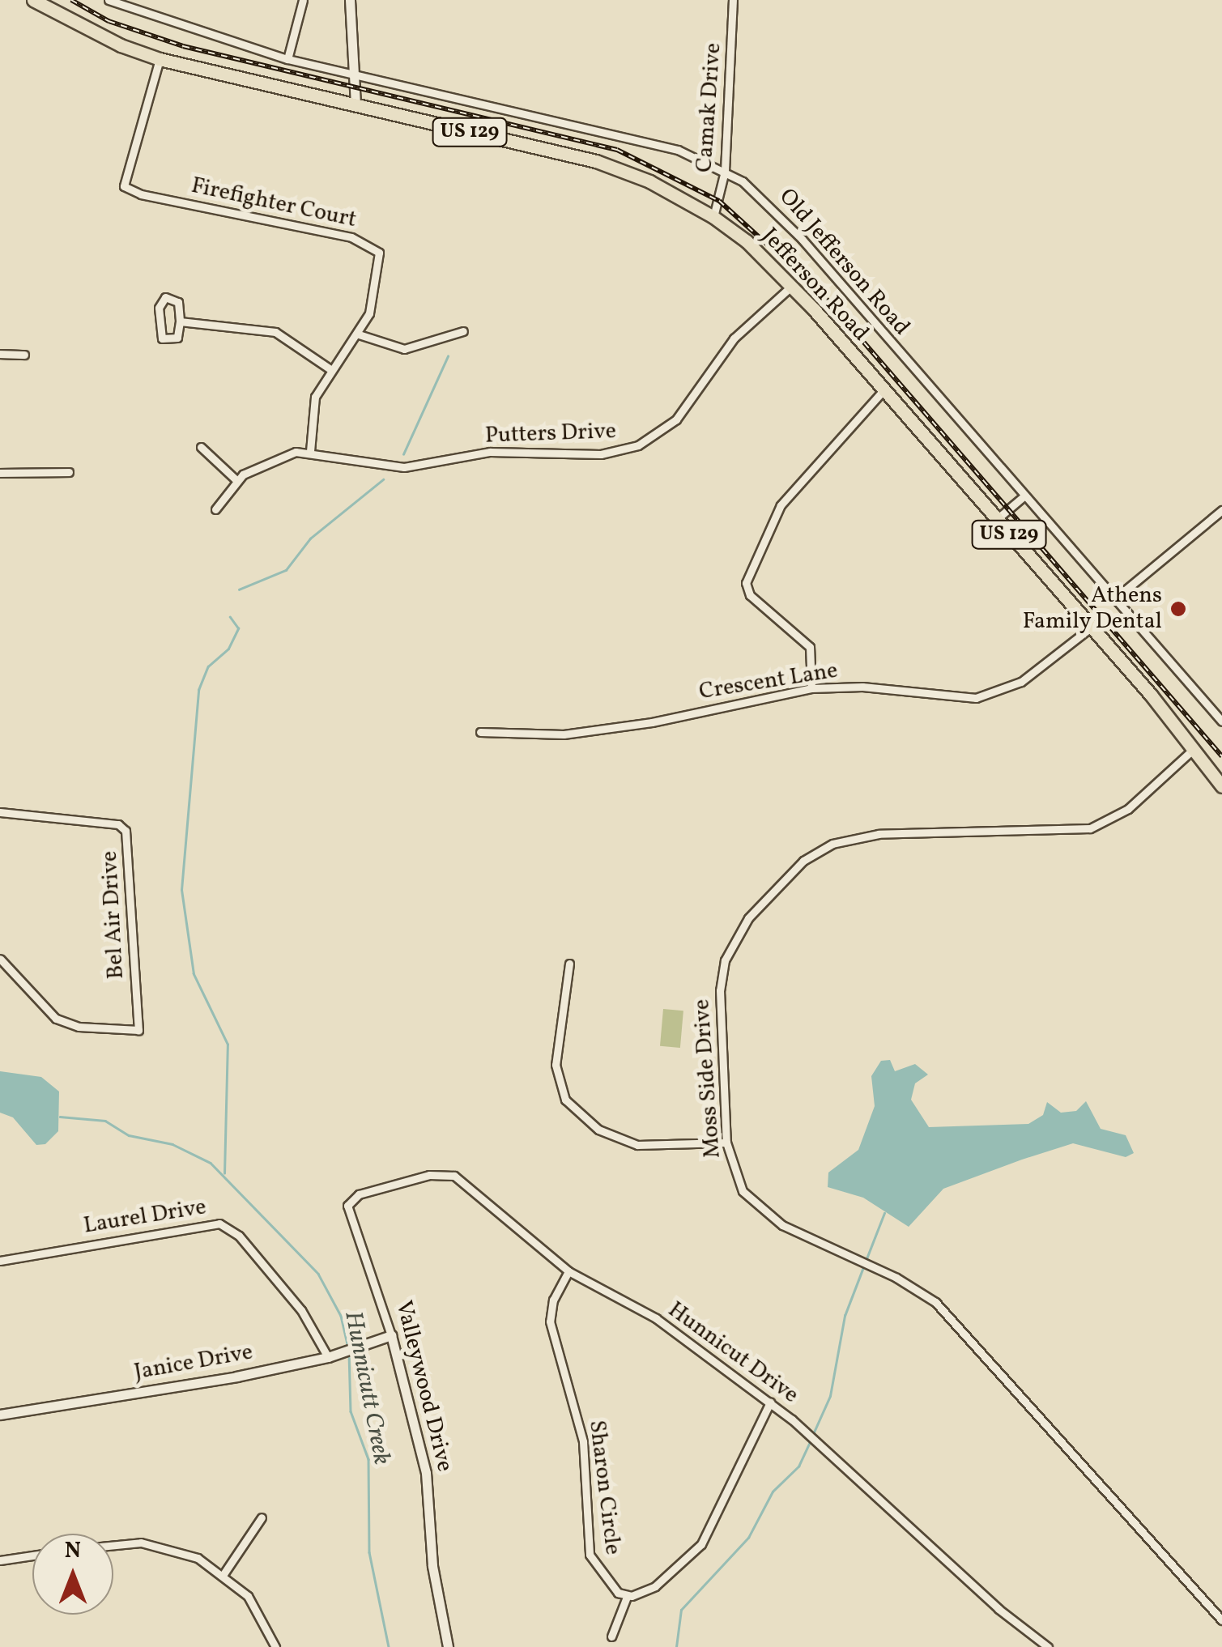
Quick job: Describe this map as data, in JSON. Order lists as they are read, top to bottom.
{
  "streets": {
    "highway": ["US 129", "Jefferson Road"],
    "street": [
      "Camak Drive",
      "Firefighter Court",
      "Old Jefferson Road",
      "Putters Drive",
      "Crescent Lane",
      "Bel Air Drive",
      "Moss Side Drive",
      "Laurel Drive",
      "Hunnicut Drive",
      "Janice Drive",
      "Valleywood Drive",
      "Sharon Circle"
    ]
  },
  "crossings": [
    ["Camak Drive", "Old Jefferson Road"],
    ["Camak Drive", "Jefferson Road"],
    ["Firefighter Court", "Jefferson Road"],
    ["Firefighter Court", "Putters Drive"],
    ["Jefferson Road", "Putters Drive"],
    ["Jefferson Road", "Crescent Lane"],
    ["Jefferson Road", "Moss Side Drive"],
    ["Laurel Drive", "Janice Drive"],
    ["Hunnicut Drive", "Valleywood Drive"],
    ["Hunnicut Drive", "Sharon Circle"],
    ["Janice Drive", "Valleywood Drive"]
  ],
  "water": ["Hunnicutt Creek"],
  "places": ["Athens Family Dental"],
  "north": "top"
}
